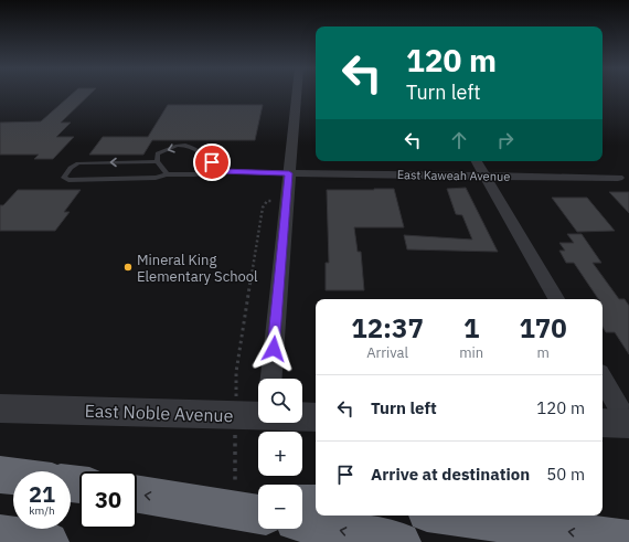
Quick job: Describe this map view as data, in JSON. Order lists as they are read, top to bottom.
{
  "streets": {
    "street": ["East Kaweah Avenue", "East Noble Avenue"]
  },
  "places": ["Mineral King Elementary School"],
  "page": {
    "turn": ["120 m", "Turn left"],
    "eta": [
      "12:37",
      "Arrival",
      "1",
      "min",
      "170",
      "m"
    ],
    "list": [
      {
        "name": "Turn left",
        "value": "120 m"
      },
      {
        "name": "Arrive at destination",
        "value": "50 m"
      }
    ],
    "map_buttons": ["+", "−"],
    "speed": "21 km/h",
    "limit": "30"
  }
}
